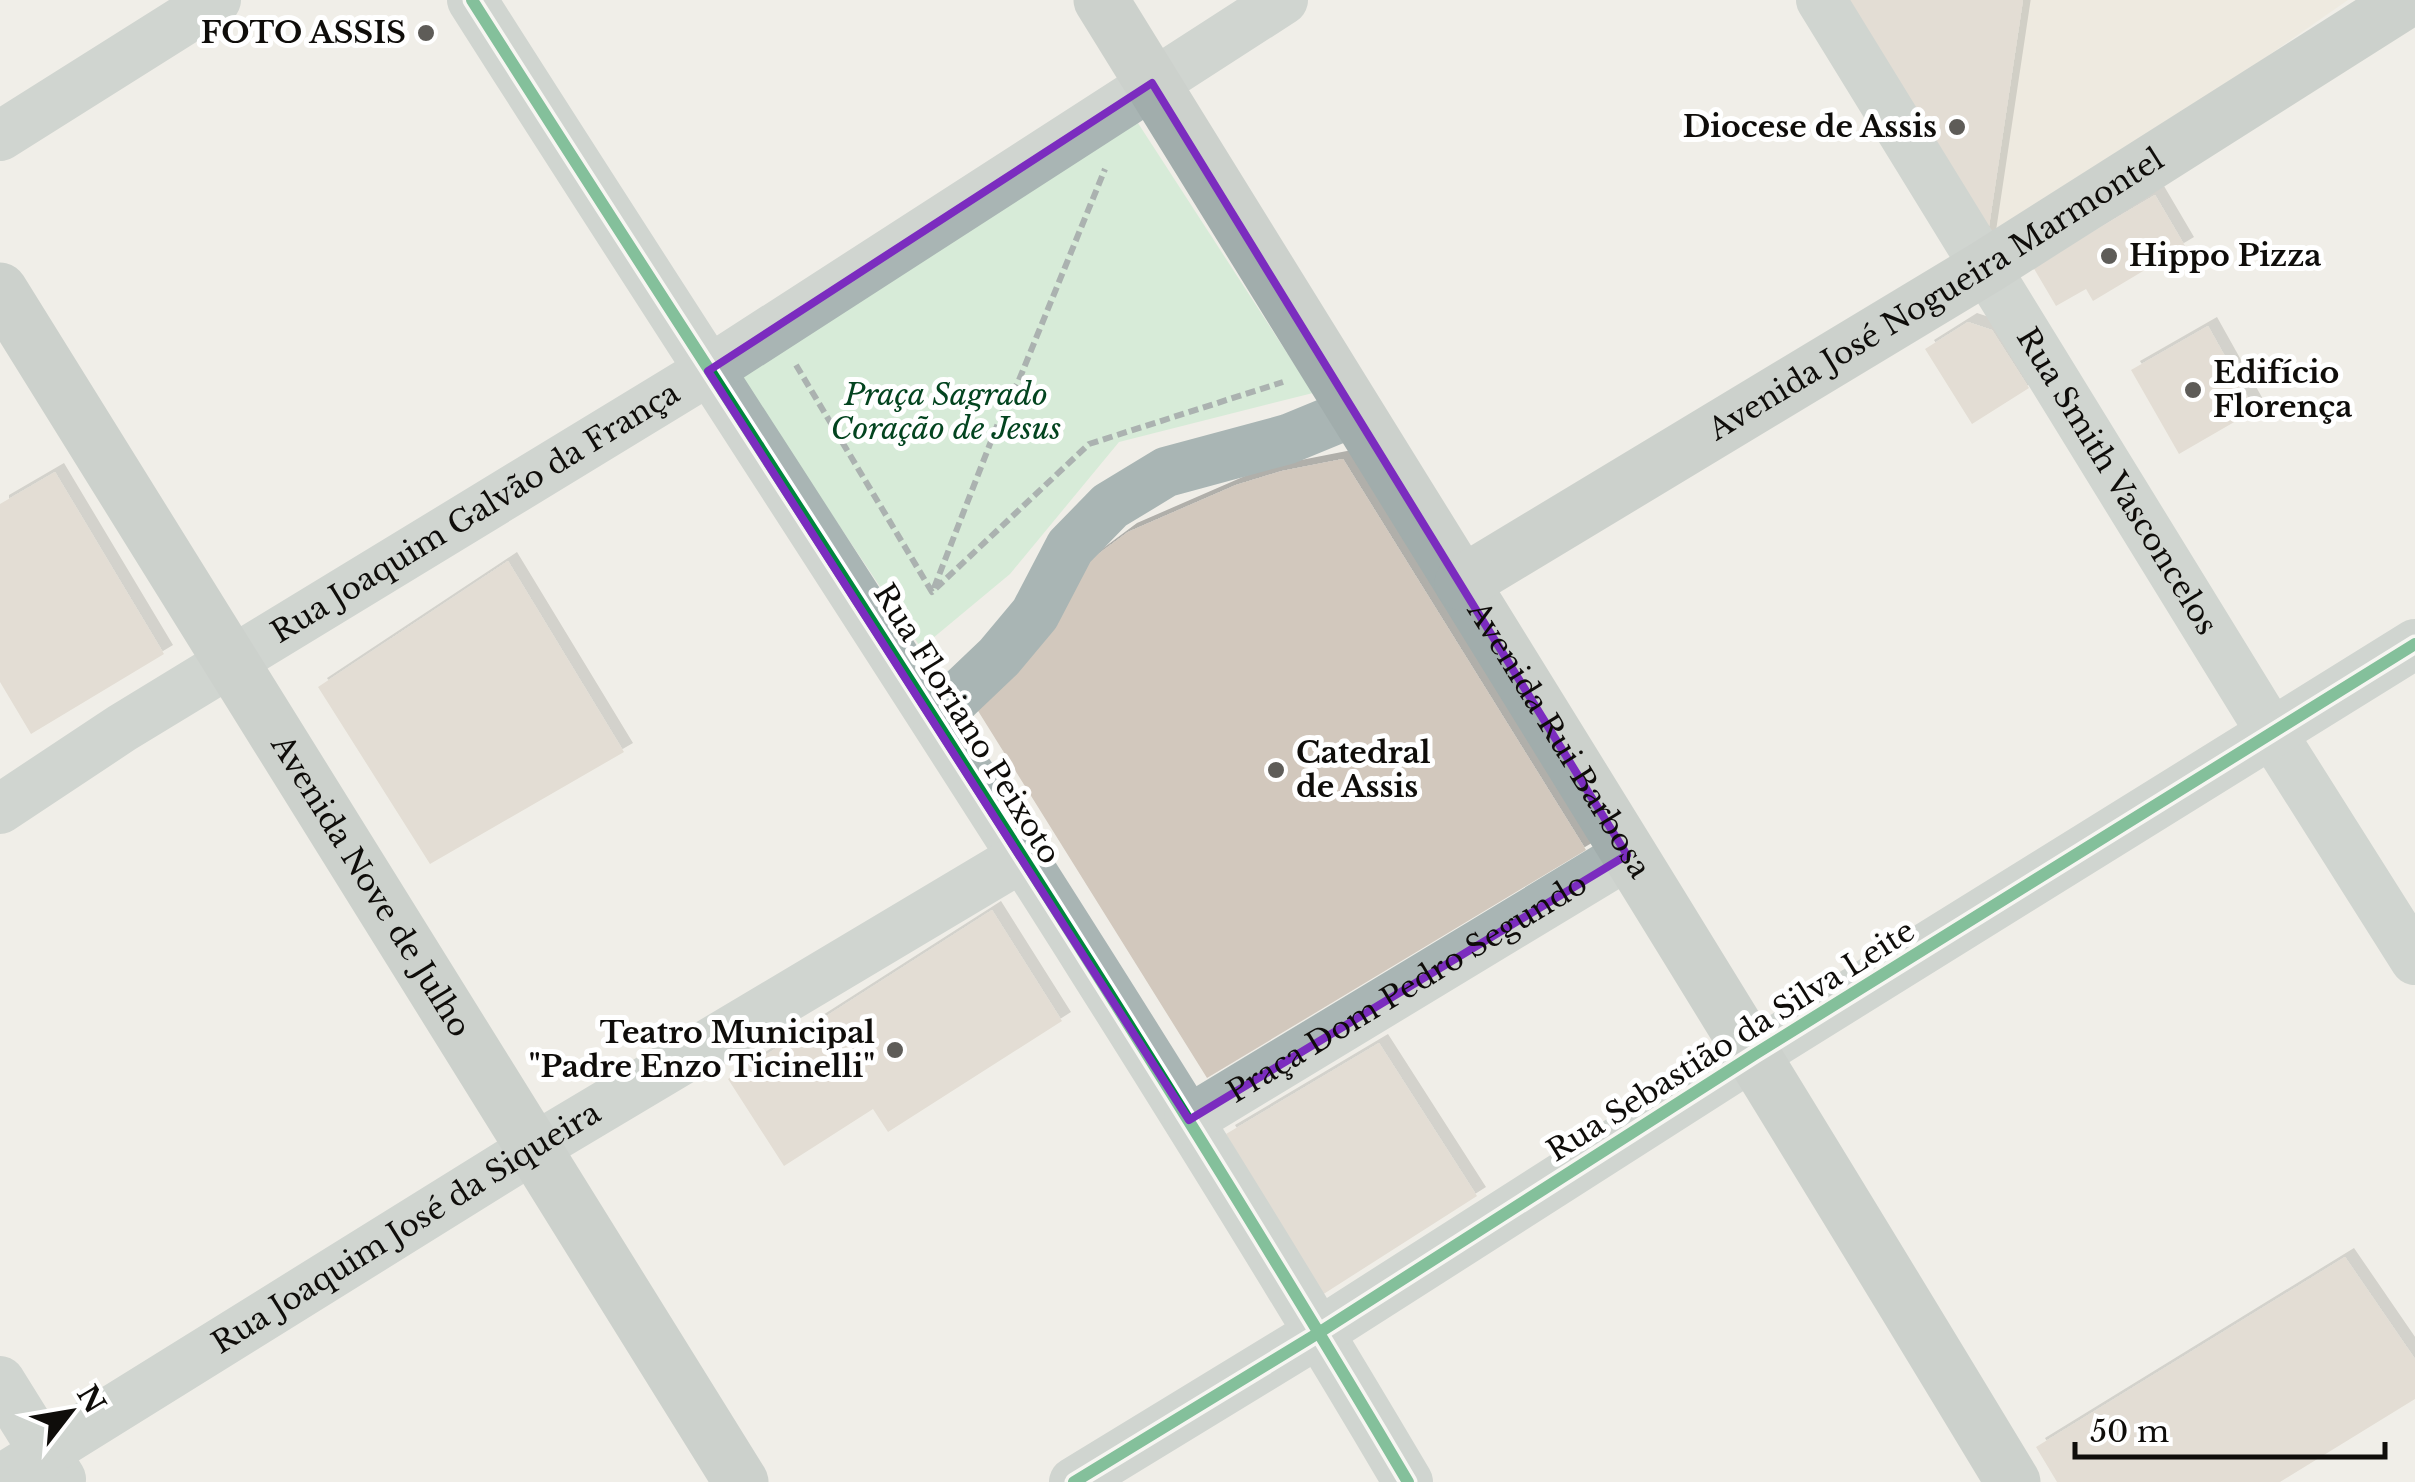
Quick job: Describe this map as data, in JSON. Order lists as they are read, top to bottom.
{
  "streets": {
    "main road": ["Avenida José Nogueira Marmontel", "Avenida Rui Barbosa", "Avenida Nove de Julho"],
    "street": [
      "Rua Smith Vasconcelos",
      "Rua Joaquim Galvão da França",
      "Rua Floriano Peixoto",
      "Praça Dom Pedro Segundo",
      "Rua Sebastião da Silva Leite",
      "Rua Joaquim José da Siqueira"
    ]
  },
  "crossings": [
    ["Avenida José Nogueira Marmontel", "Rua Smith Vasconcelos"],
    ["Avenida José Nogueira Marmontel", "Avenida Rui Barbosa"],
    ["Rua Smith Vasconcelos", "Rua Sebastião da Silva Leite"],
    ["Rua Joaquim Galvão da França", "Rua Floriano Peixoto"],
    ["Rua Joaquim Galvão da França", "Avenida Rui Barbosa"],
    ["Rua Joaquim Galvão da França", "Avenida Nove de Julho"],
    ["Rua Floriano Peixoto", "Praça Dom Pedro Segundo"],
    ["Rua Floriano Peixoto", "Rua Sebastião da Silva Leite"],
    ["Rua Floriano Peixoto", "Rua Joaquim José da Siqueira"],
    ["Avenida Rui Barbosa", "Praça Dom Pedro Segundo"],
    ["Avenida Rui Barbosa", "Rua Sebastião da Silva Leite"],
    ["Avenida Nove de Julho", "Rua Joaquim José da Siqueira"]
  ],
  "parks": ["Praça Sagrado Coração de Jesus"],
  "places": [
    "FOTO ASSIS",
    "Diocese de Assis",
    "Hippo Pizza",
    "Edifício Florença",
    "Catedral de Assis",
    "Teatro Municipal \"Padre Enzo Ticinelli\""
  ],
  "scale_bar": "50 m",
  "north": "top right"
}
